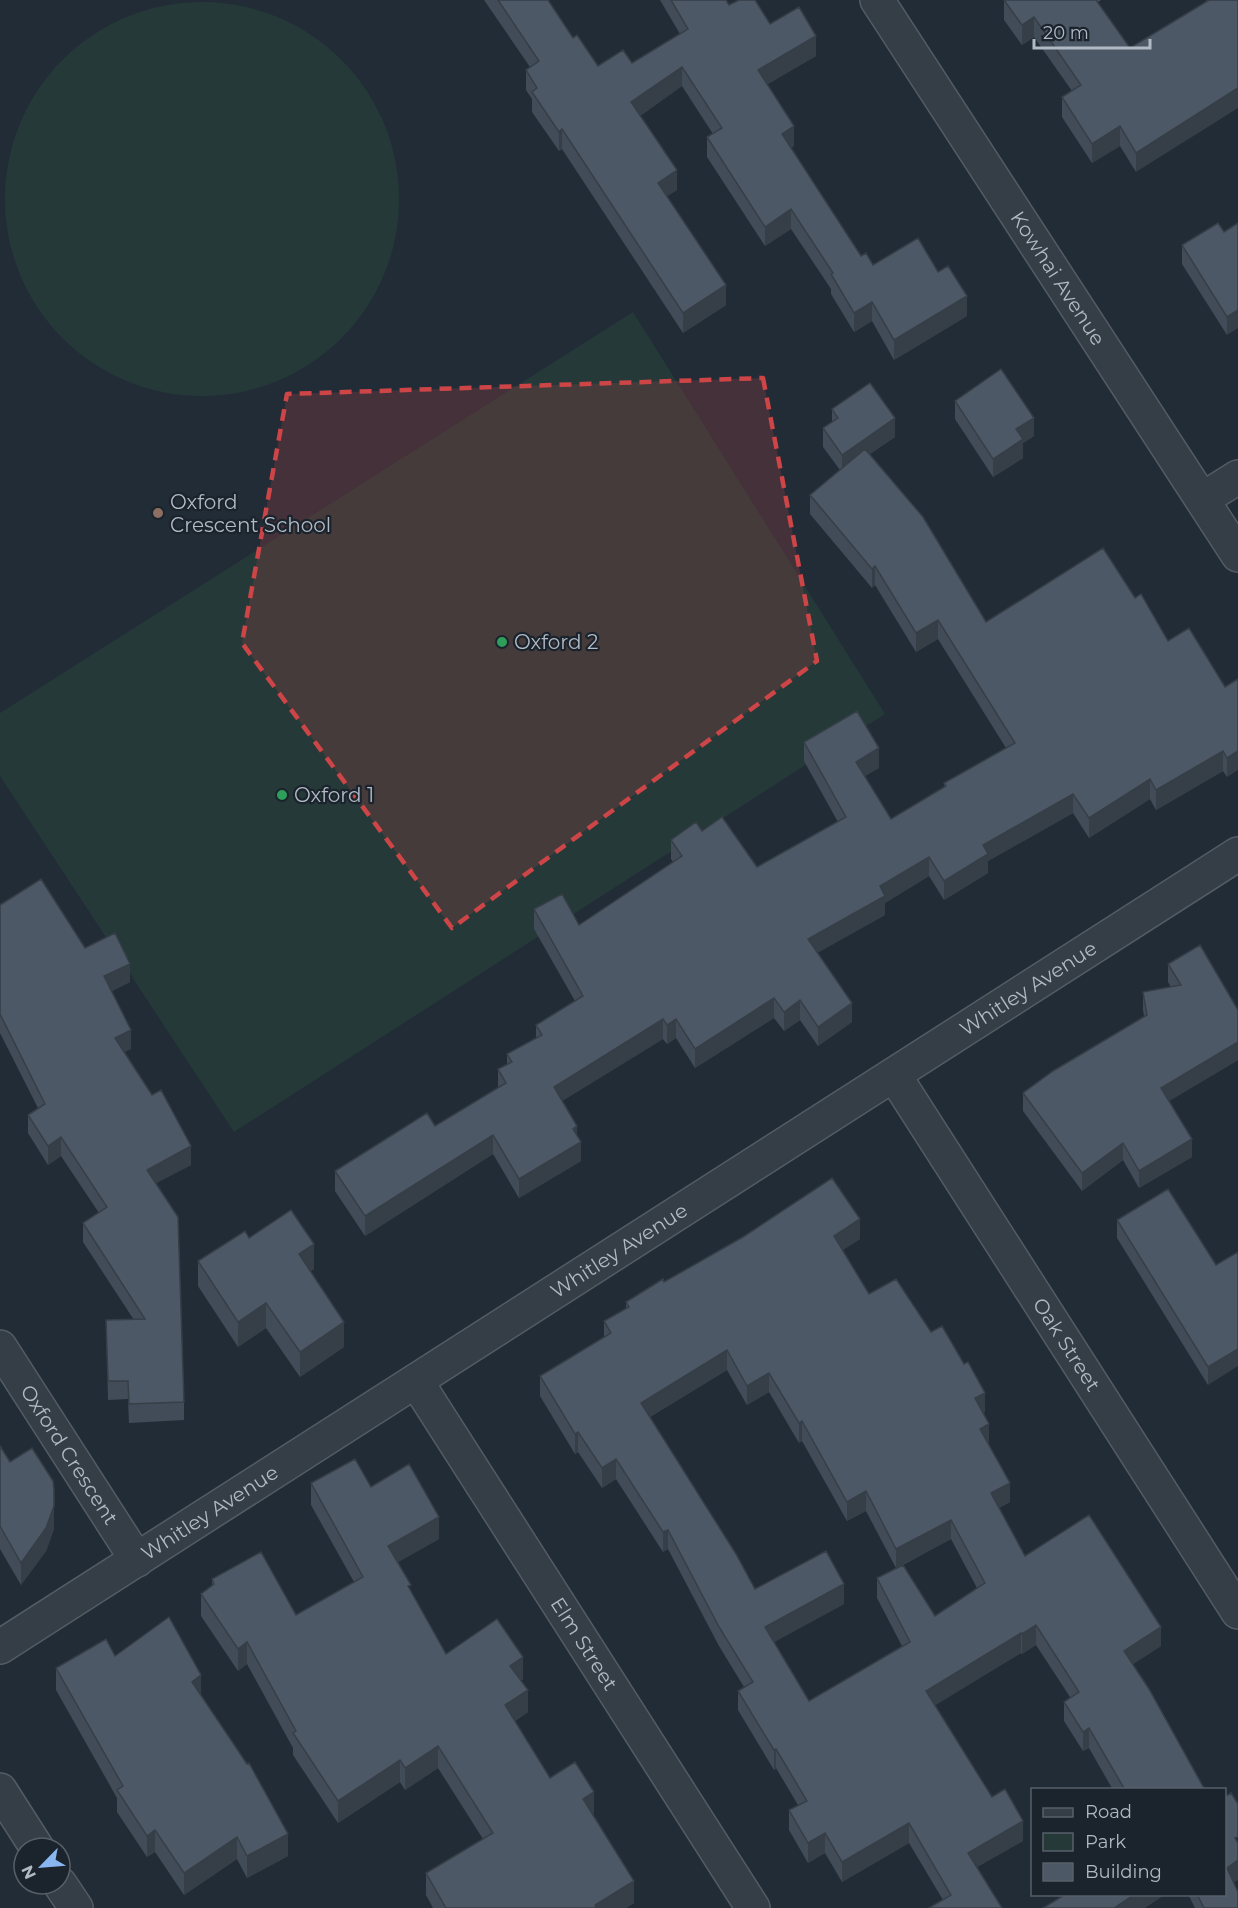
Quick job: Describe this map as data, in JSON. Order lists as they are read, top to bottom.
{
  "streets": {
    "street": [
      "Kowhai Avenue",
      "Whitley Avenue",
      "Oak Street",
      "Oxford Crescent",
      "Elm Street"
    ]
  },
  "crossings": [
    ["Whitley Avenue", "Oak Street"],
    ["Whitley Avenue", "Oxford Crescent"],
    ["Whitley Avenue", "Elm Street"]
  ],
  "places": ["Oxford Crescent School", "Oxford 2", "Oxford 1"],
  "legend": ["Road", "Park", "Building"],
  "scale_bar": "20 m",
  "north": "bottom left"
}
